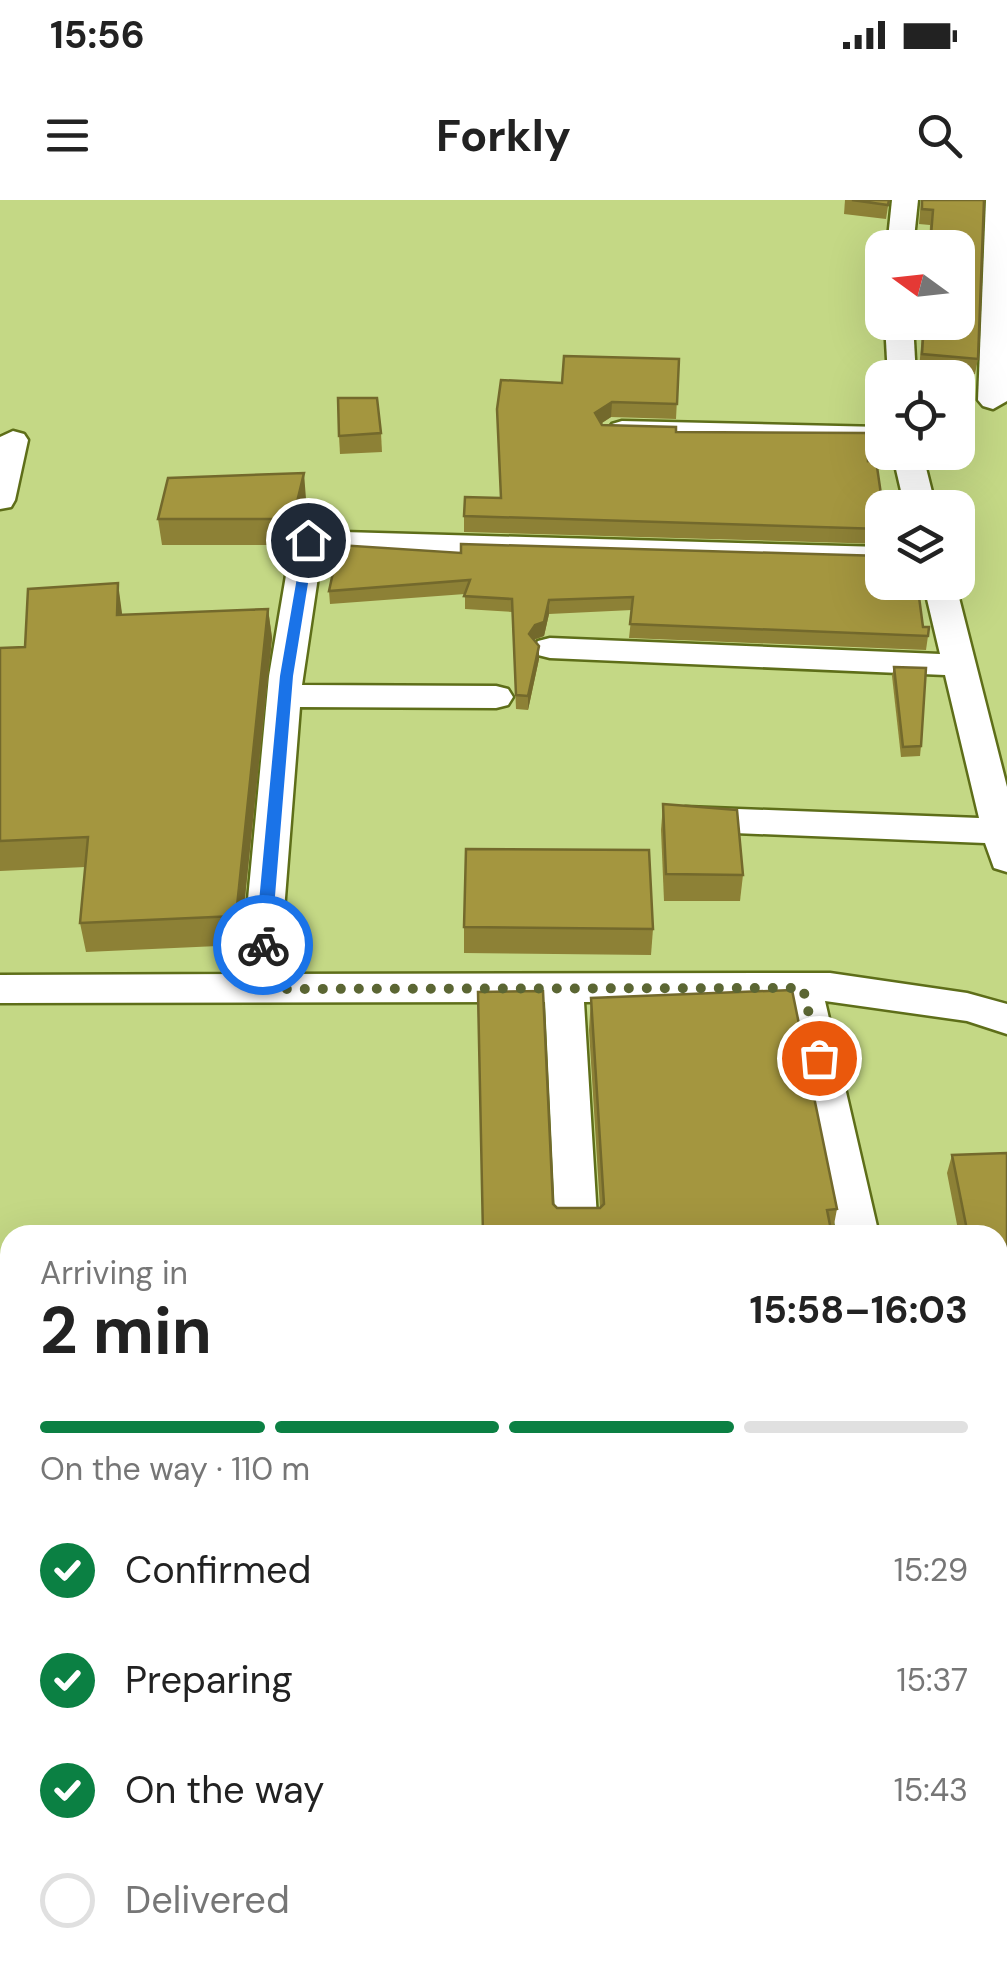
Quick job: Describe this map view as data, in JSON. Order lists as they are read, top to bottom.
{
  "north": "left",
  "page": {
    "status": "15:56",
    "header": "Forkly",
    "heading": ["2 min", "Arriving in", "15:58–16:03"],
    "bar": "On the way · 110 m",
    "list": [
      ["Confirmed", "15:29"],
      ["Preparing", "15:37"],
      ["On the way", "15:43"],
      "Delivered"
    ]
  }
}
